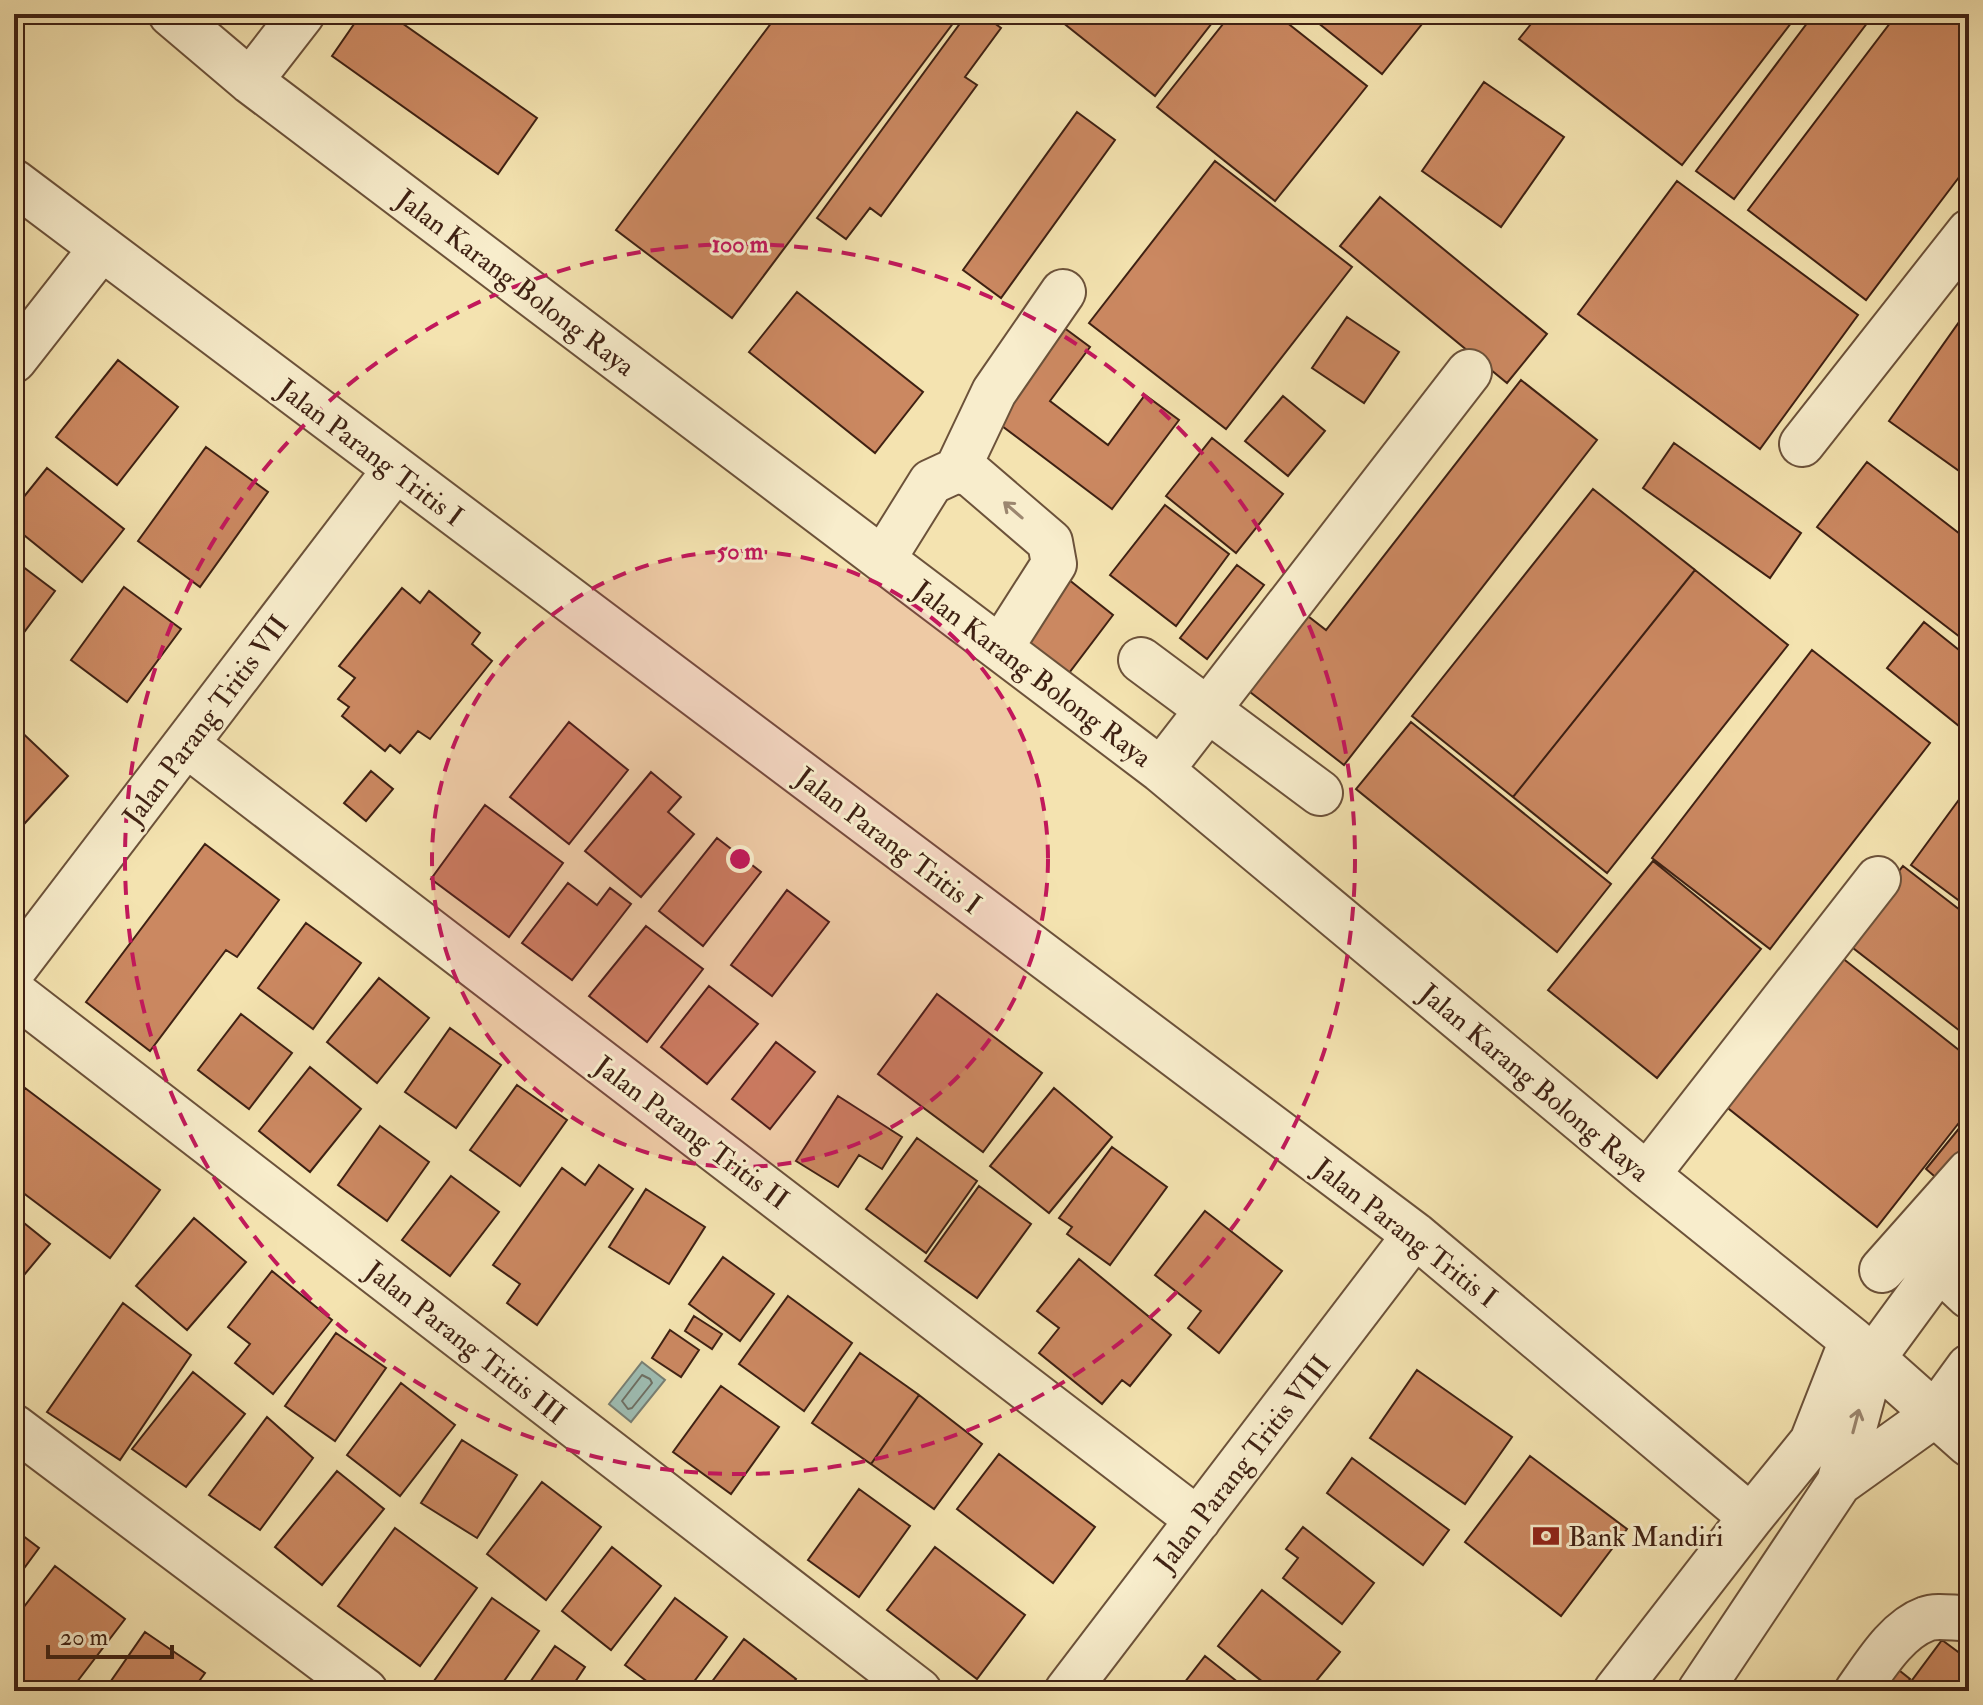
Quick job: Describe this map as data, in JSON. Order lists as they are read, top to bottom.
{
  "streets": {
    "street": [
      "Jalan Karang Bolong Raya",
      "Jalan Parang Tritis I",
      "Jalan Parang Tritis VII",
      "Jalan Parang Tritis II",
      "Jalan Parang Tritis III",
      "Jalan Parang Tritis VIII"
    ]
  },
  "crossings": [
    ["Jalan Parang Tritis I", "Jalan Parang Tritis VII"],
    ["Jalan Parang Tritis I", "Jalan Parang Tritis VIII"],
    ["Jalan Parang Tritis VII", "Jalan Parang Tritis II"],
    ["Jalan Parang Tritis II", "Jalan Parang Tritis VIII"]
  ],
  "places": {
    "bank": ["Bank Mandiri"]
  },
  "scale_bar": "20 m",
  "rings": ["100 m", "50 m"]
}
